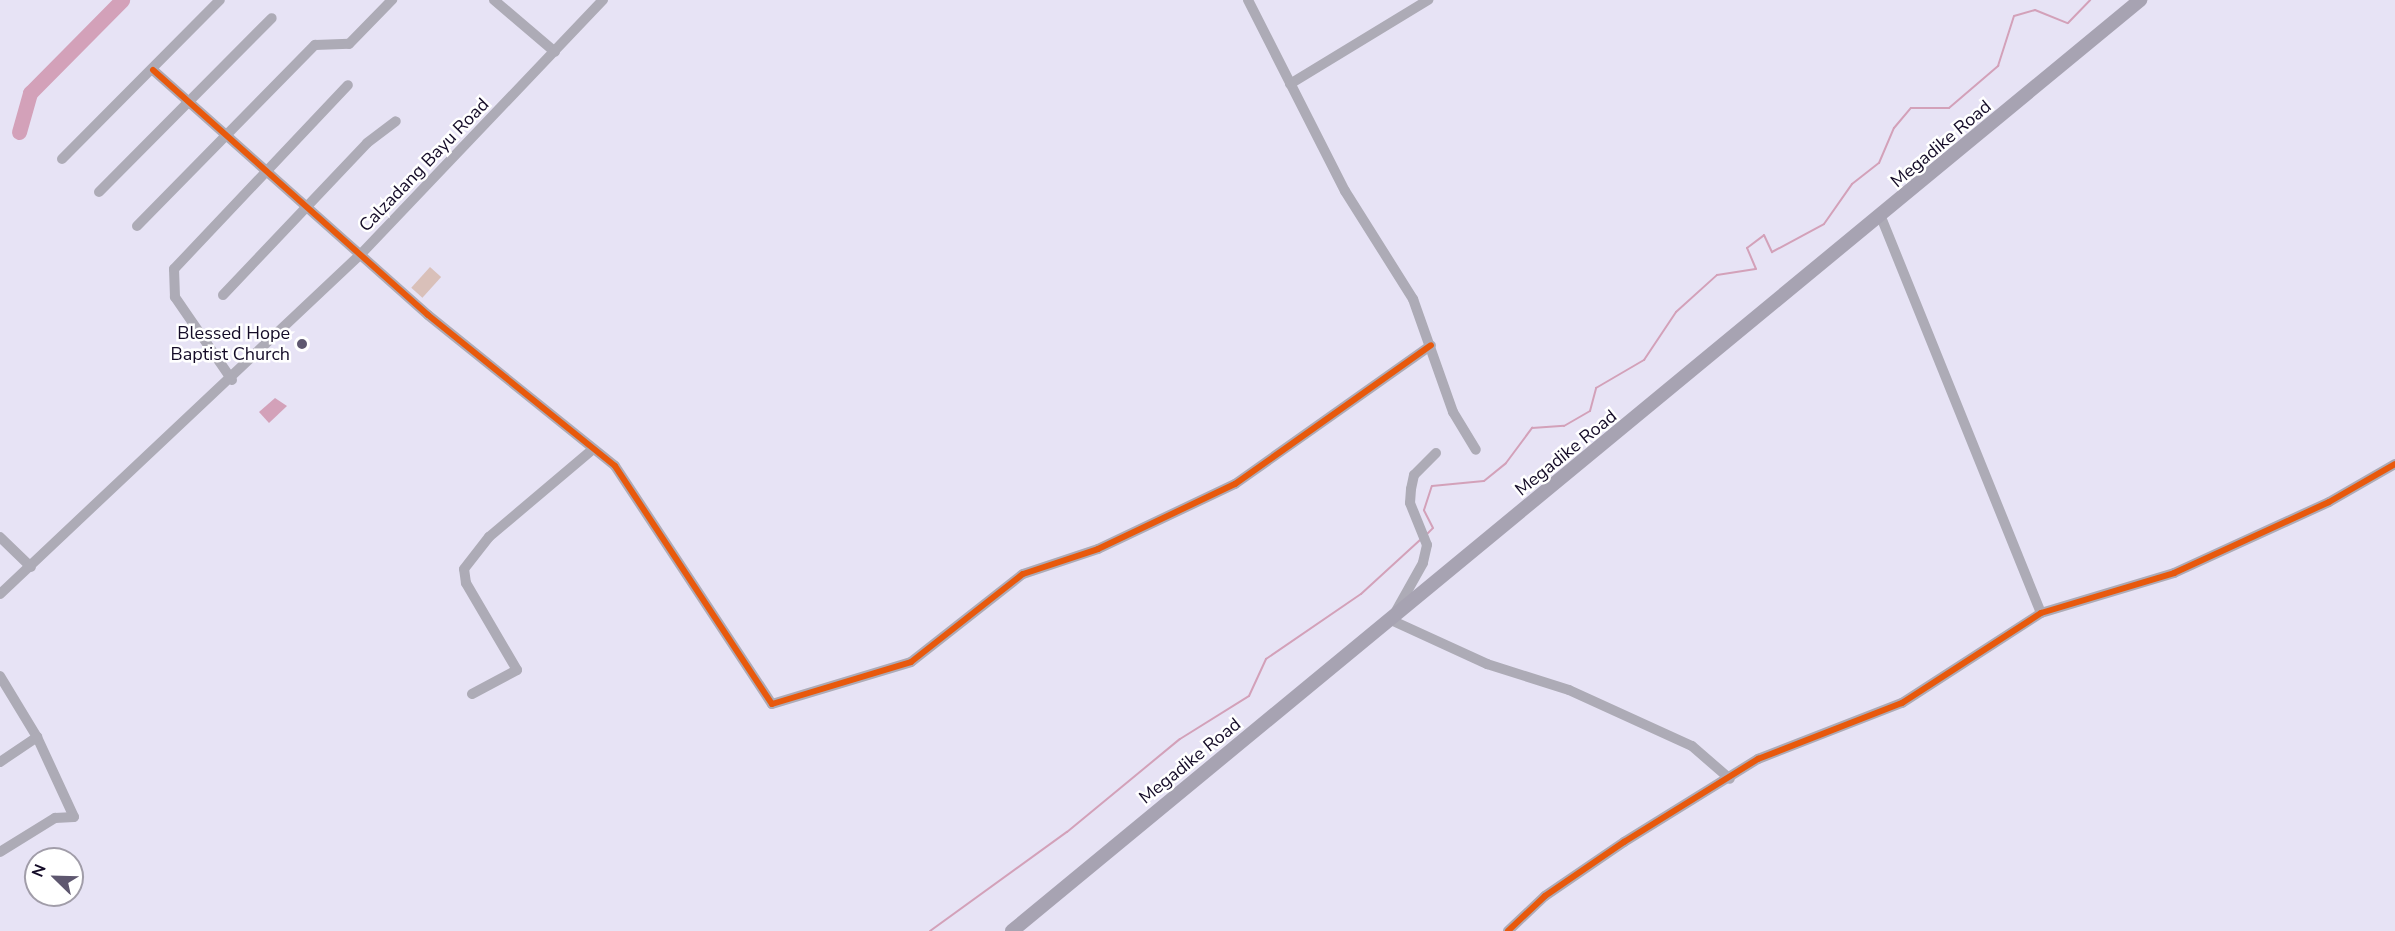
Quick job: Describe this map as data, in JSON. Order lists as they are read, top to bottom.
{
  "streets": {
    "main road": ["Megadike Road"],
    "street": ["Calzadang Bayu Road"]
  },
  "places": ["Blessed Hope Baptist Church"],
  "north": "top left"
}
